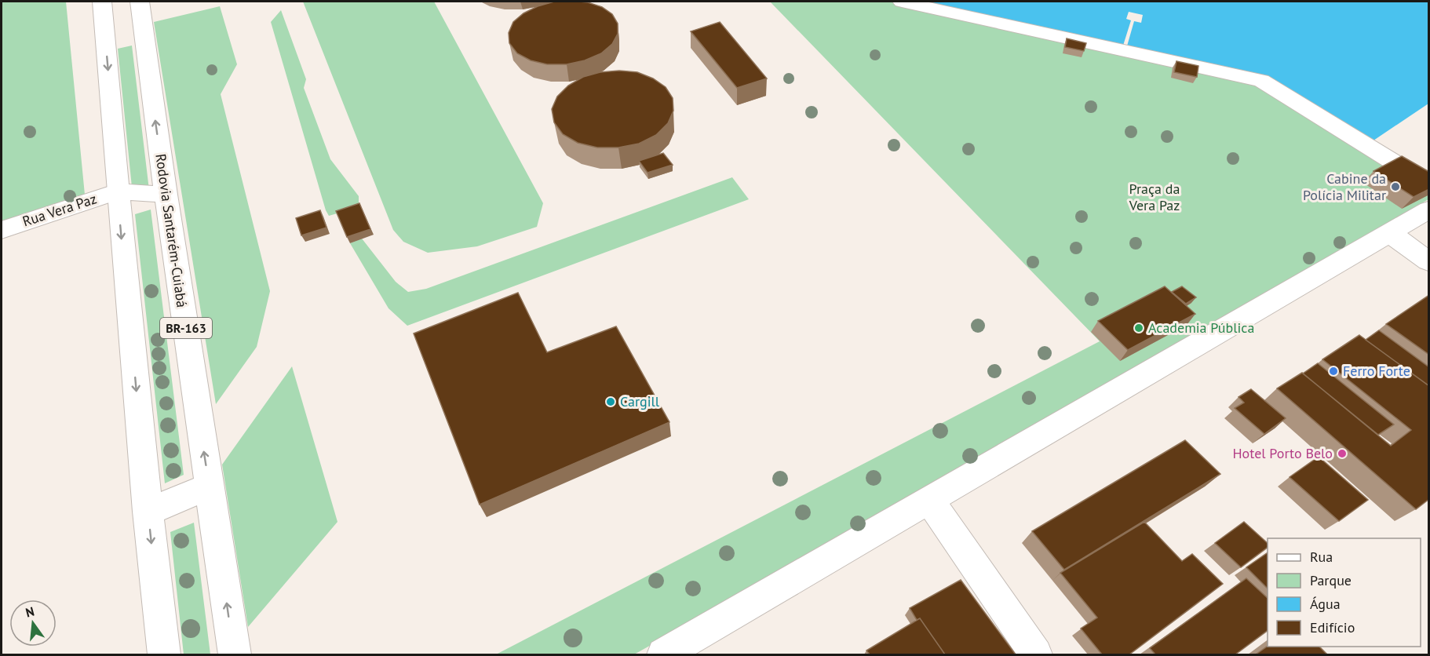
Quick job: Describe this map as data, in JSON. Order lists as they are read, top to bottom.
{
  "streets": {
    "main road": ["Rua Vera Paz", "Rodovia Santarém-Cuiabá", "BR-163"]
  },
  "crossings": [
    ["Rua Vera Paz", "Rodovia Santarém-Cuiabá"]
  ],
  "parks": ["Praça da Vera Paz"],
  "places": [
    "Cabine da Polícia Militar",
    "Academia Pública",
    "Ferro Forte",
    "Cargill",
    "Hotel Porto Belo"
  ],
  "legend": [
    "Rua",
    "Parque",
    "Água",
    "Edifício"
  ],
  "north": "top"
}
